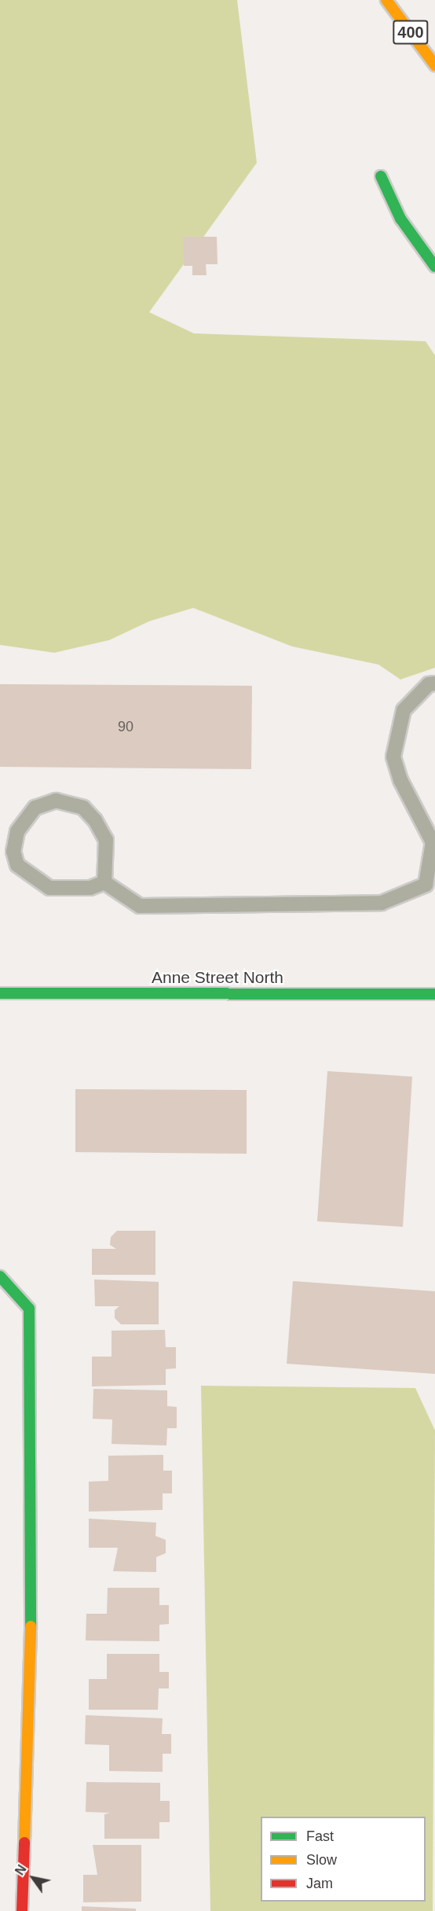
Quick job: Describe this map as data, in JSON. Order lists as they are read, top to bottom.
{
  "streets": {
    "main road": ["400", "Anne Street North"]
  },
  "house_numbers": ["90"],
  "legend": ["Fast", "Slow", "Jam"],
  "north": "top left"
}
